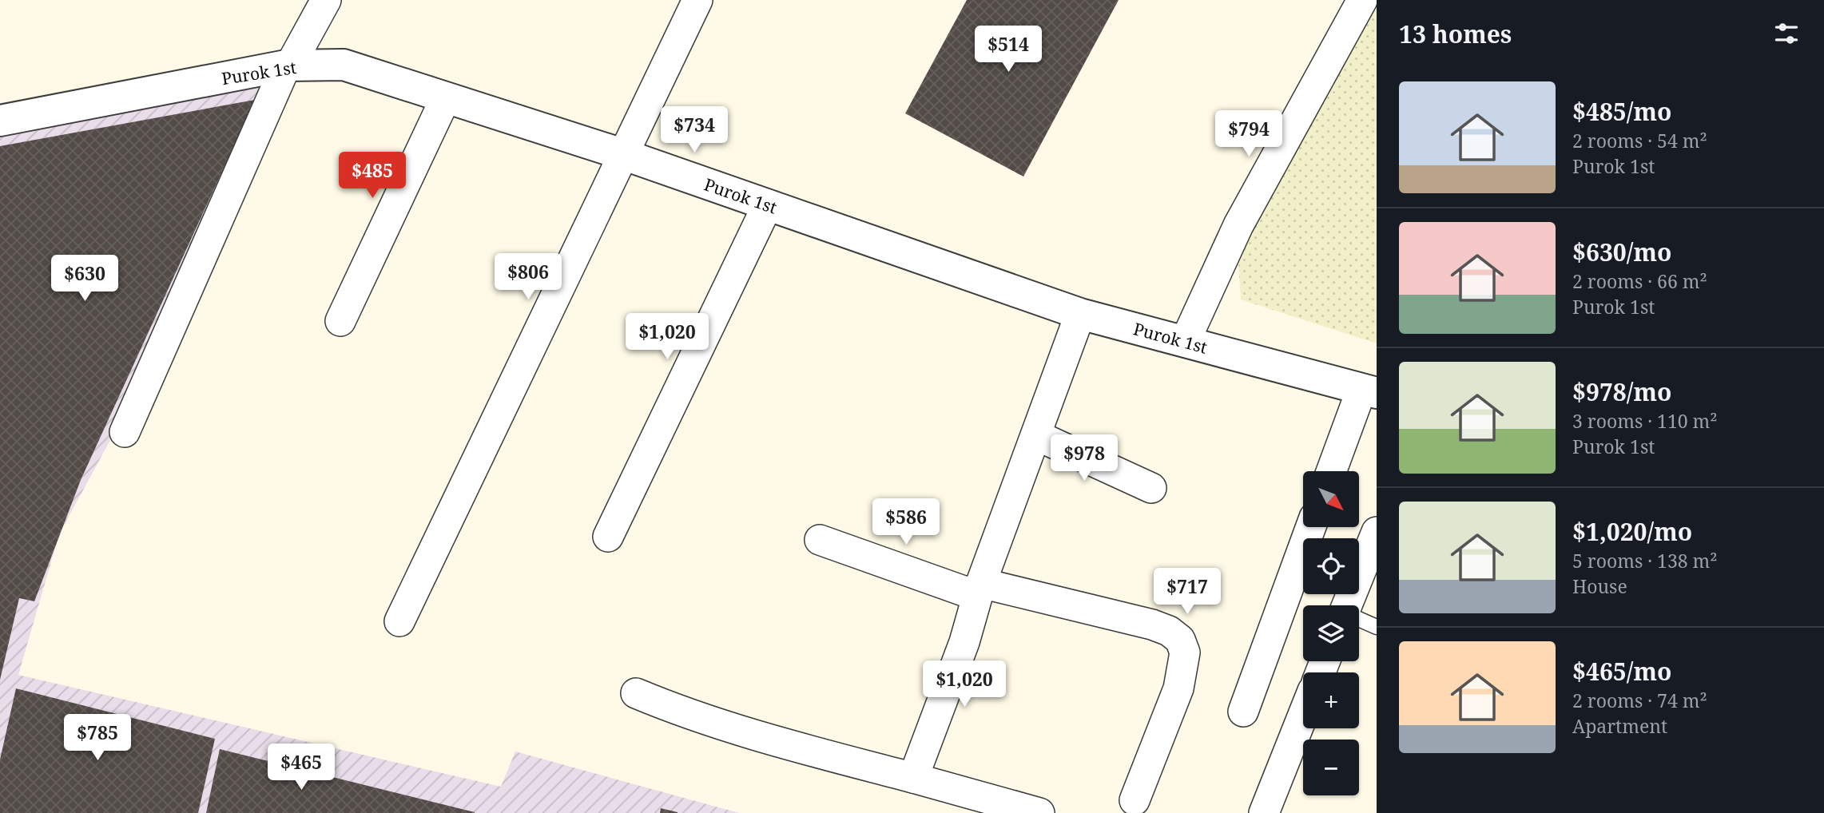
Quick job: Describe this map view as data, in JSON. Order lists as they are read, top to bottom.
{
  "streets": {
    "street": ["Purok 1st"]
  },
  "north": "bottom right",
  "page": {
    "heading": "13 homes",
    "price": [
      "$514",
      "$734",
      "$794",
      "$485",
      "$806",
      "$630",
      "$1,020",
      "$978",
      "$586",
      "$717",
      "$1,020",
      "$785",
      "$465"
    ],
    "list": [
      {
        "name": "$485/mo",
        "note": "2 rooms · 54 m² · Purok 1st"
      },
      {
        "name": "$630/mo",
        "note": "2 rooms · 66 m² · Purok 1st"
      },
      {
        "name": "$978/mo",
        "note": "3 rooms · 110 m² · Purok 1st"
      },
      {
        "name": "$1,020/mo",
        "note": "5 rooms · 138 m² · House"
      },
      {
        "name": "$465/mo",
        "note": "2 rooms · 74 m² · Apartment"
      }
    ],
    "map_buttons": ["+", "−"]
  }
}
